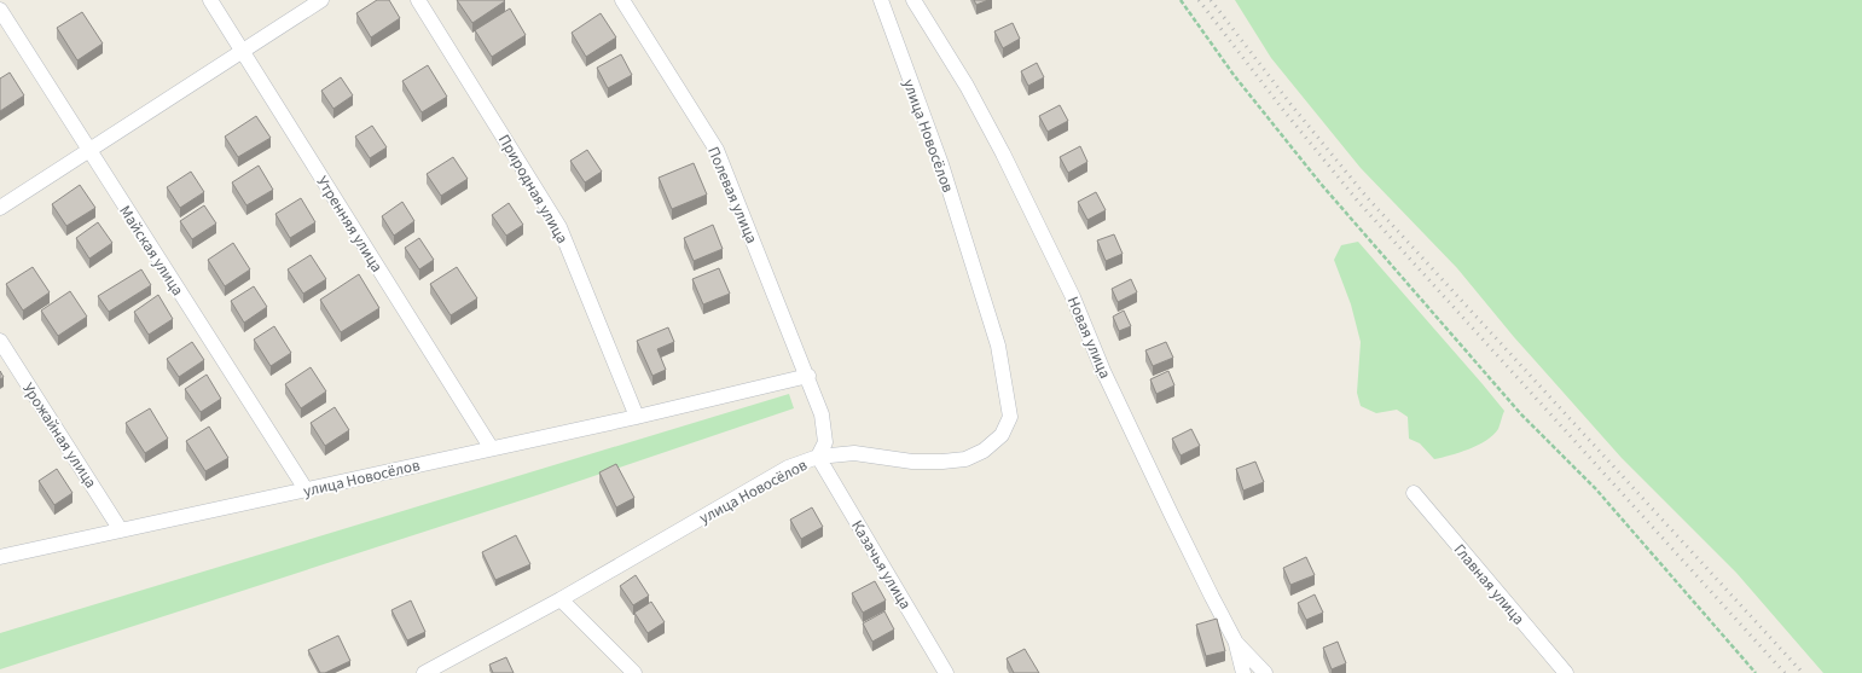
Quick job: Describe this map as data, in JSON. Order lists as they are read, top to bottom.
{
  "streets": {
    "street": [
      "улица Новосёлов",
      "Природная улица",
      "Полевая улица",
      "Утренняя улица",
      "Майская улица",
      "Новая улица",
      "Урожайная улица",
      "Казачья улица",
      "Главная улица"
    ]
  },
  "crossings": [
    ["улица Новосёлов", "Природная улица"],
    ["улица Новосёлов", "Полевая улица"],
    ["улица Новосёлов", "Утренняя улица"],
    ["улица Новосёлов", "Майская улица"],
    ["улица Новосёлов", "Урожайная улица"],
    ["улица Новосёлов", "Казачья улица"],
    ["Полевая улица", "Казачья улица"]
  ]
}
